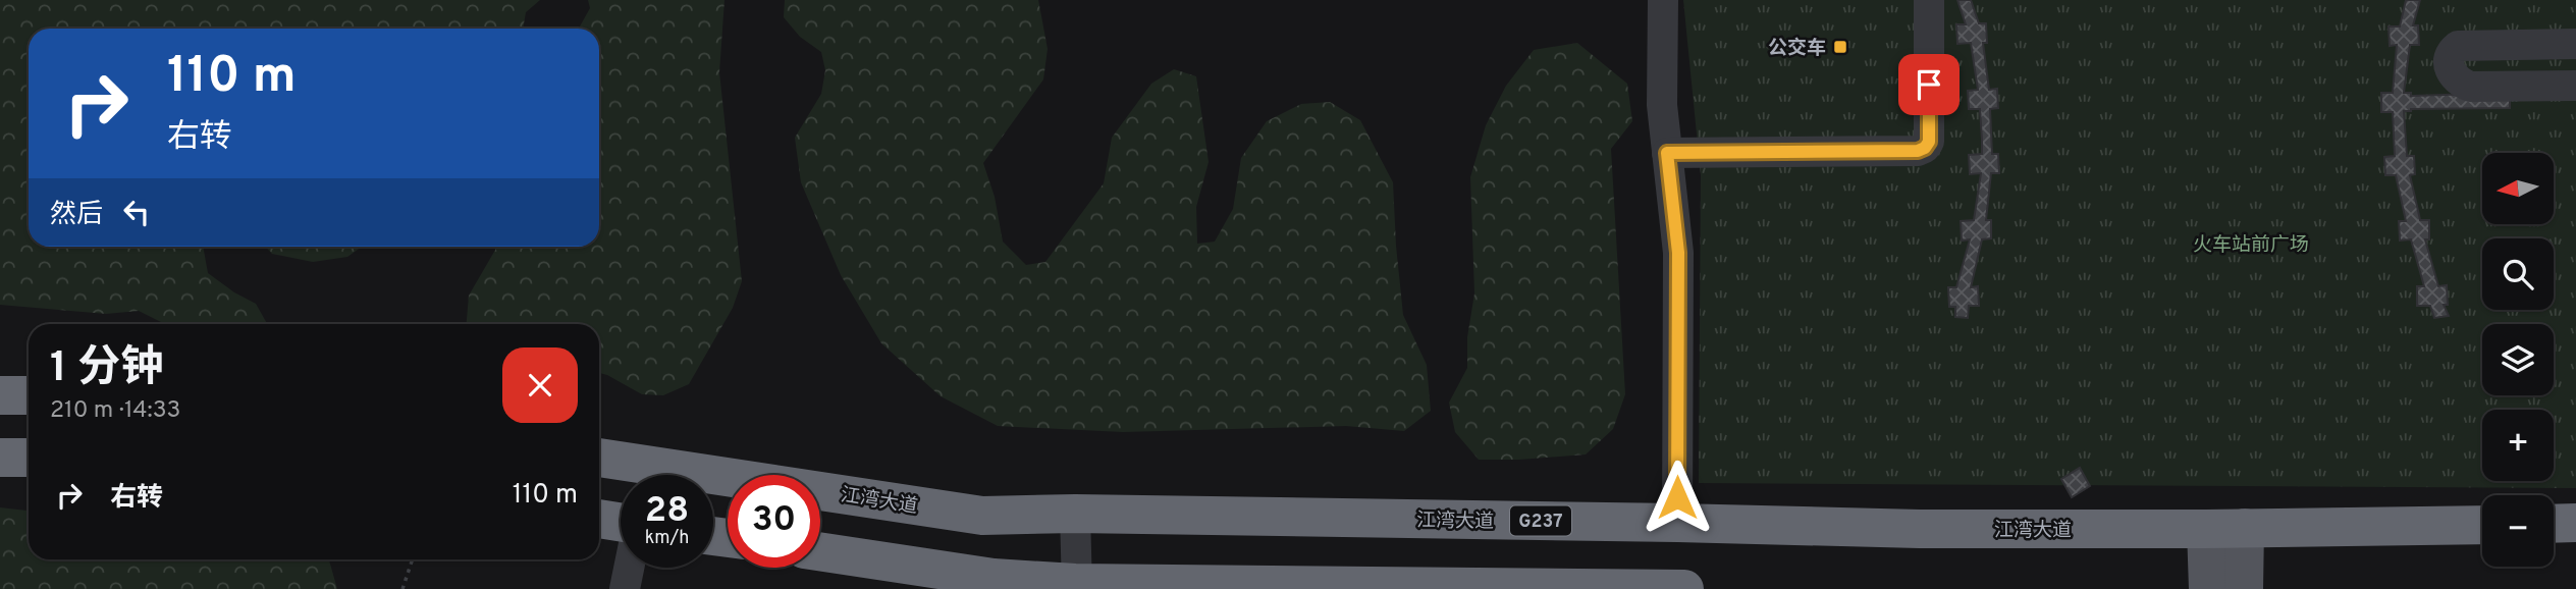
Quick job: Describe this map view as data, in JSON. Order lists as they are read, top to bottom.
{
  "streets": {
    "highway": ["江湾大道", "G237"]
  },
  "parks": ["火车站前广场"],
  "places": {
    "transit": ["公交车"]
  },
  "north": "left",
  "page": {
    "turn": ["110 m", "右转"],
    "map_buttons": ["+", "−"],
    "then": "然后",
    "heading": ["1 分钟", "210 m · 14:33"],
    "list": [
      {
        "name": "右转",
        "value": "110 m"
      }
    ],
    "speed": "28 km/h",
    "limit": "30"
  }
}
